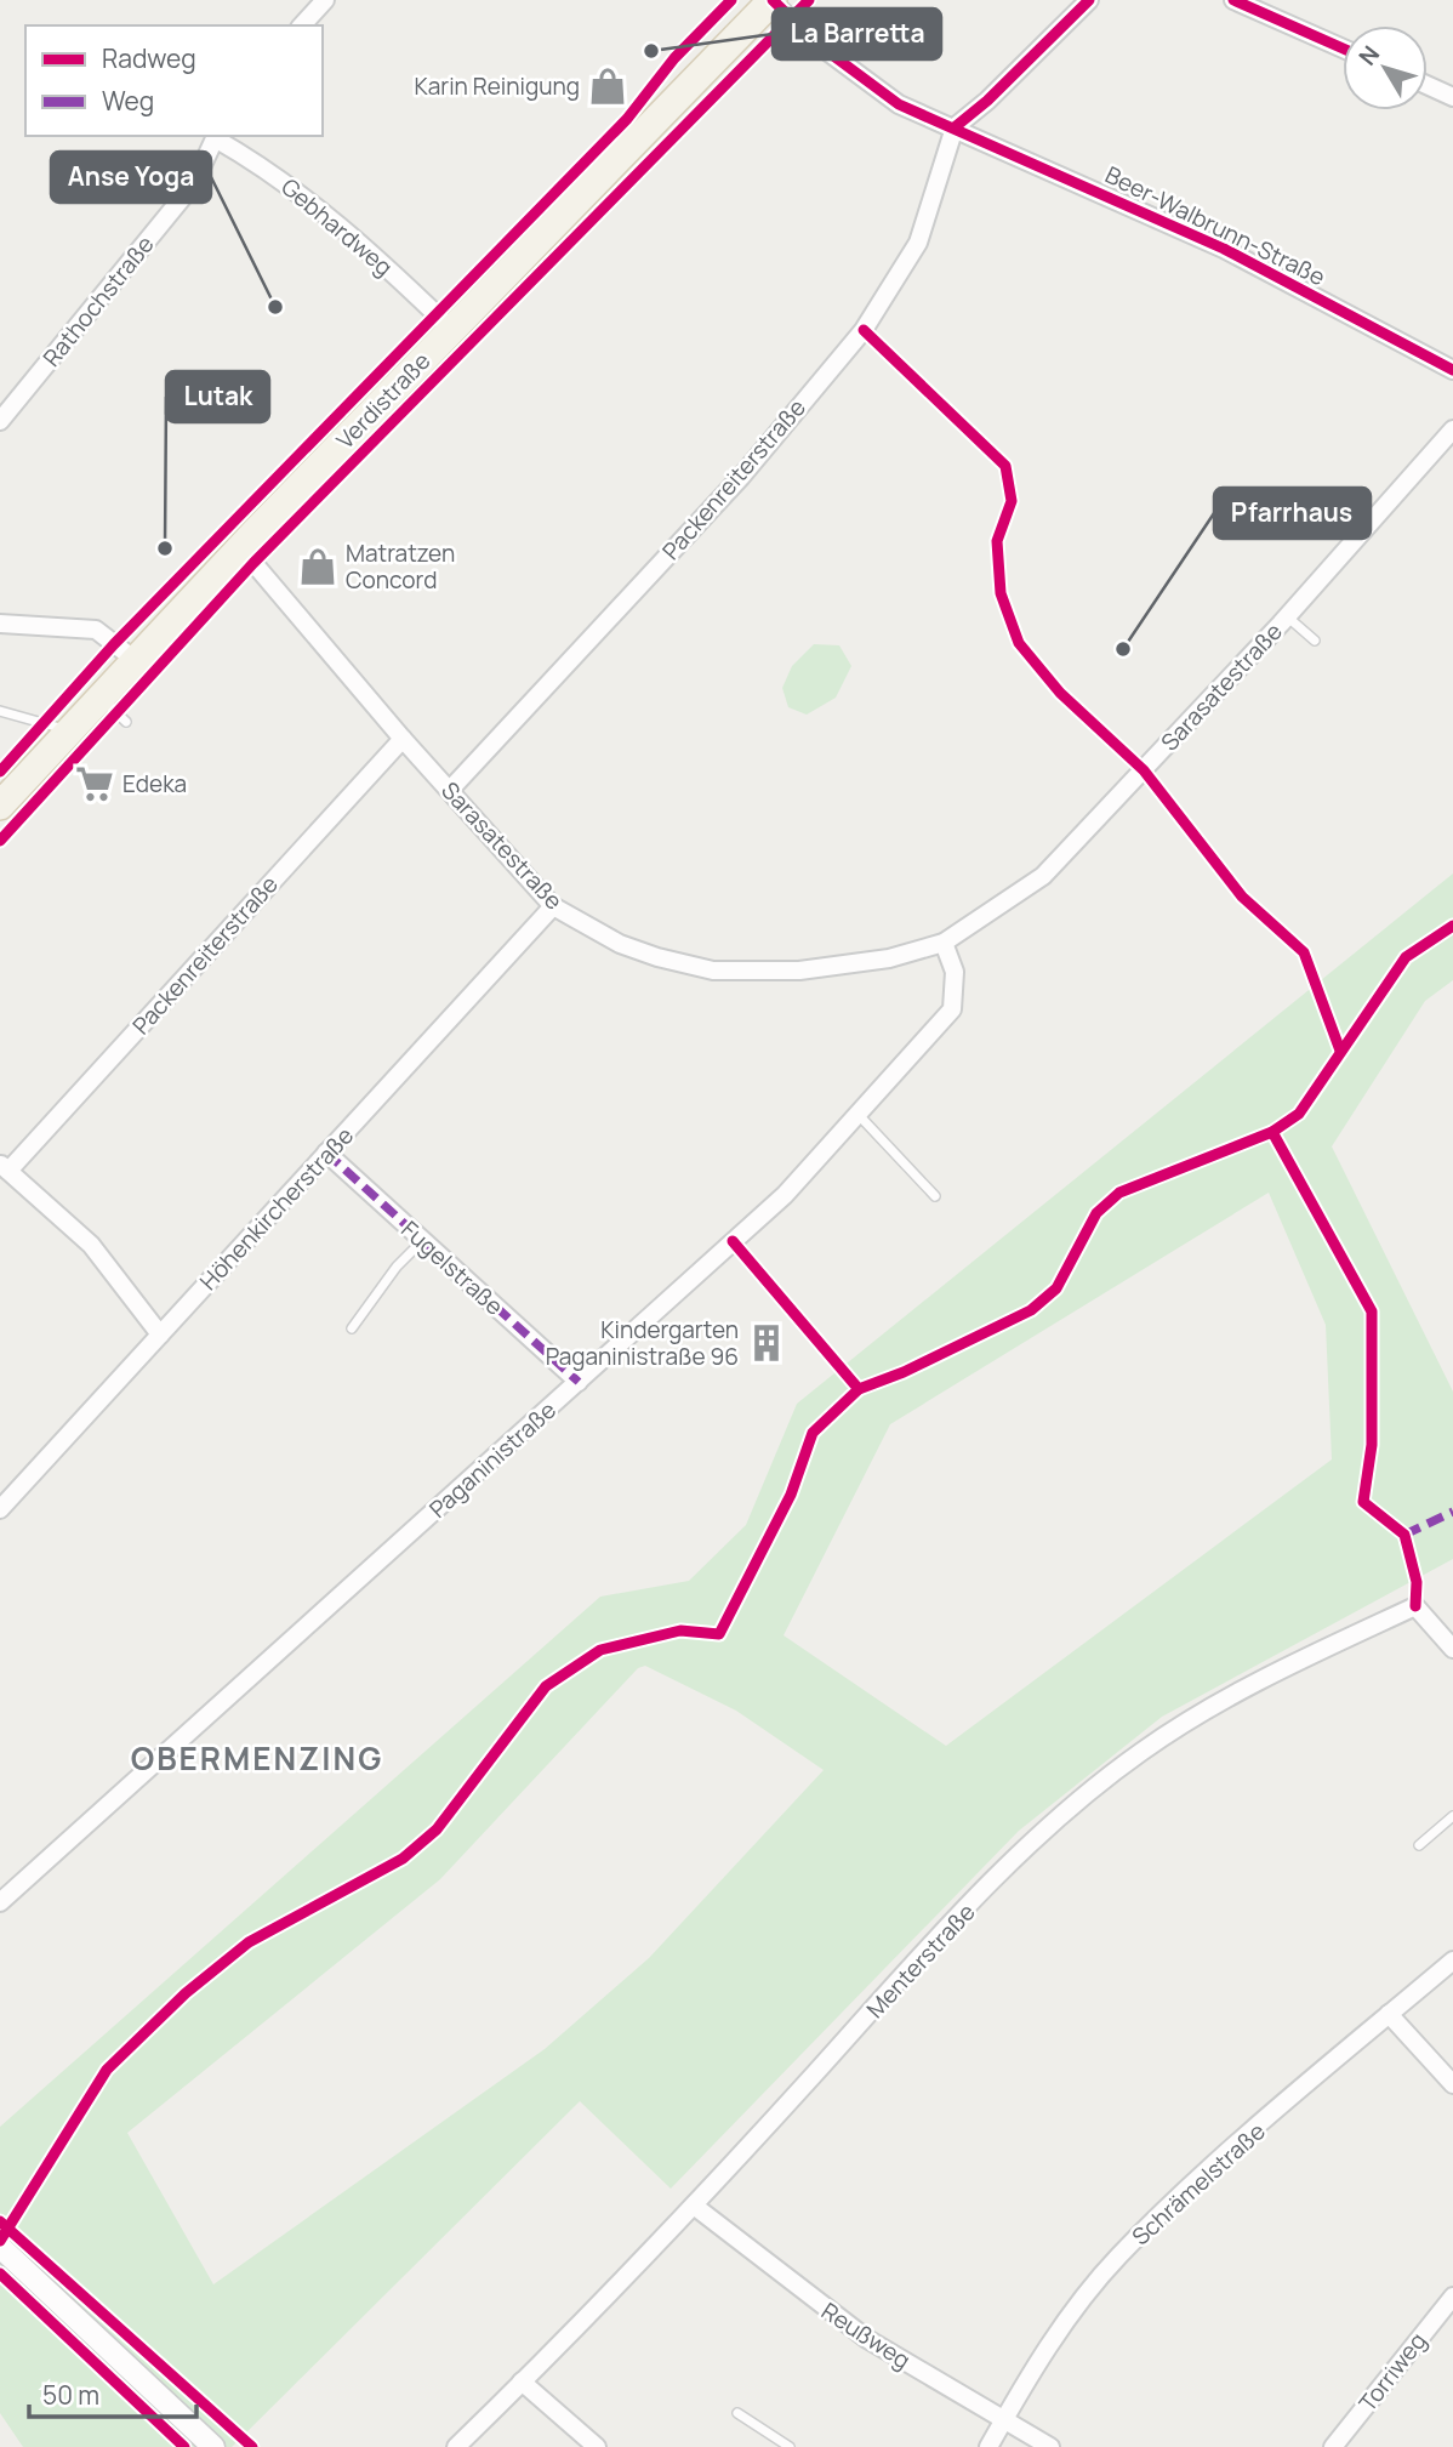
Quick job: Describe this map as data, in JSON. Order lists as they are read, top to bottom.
{
  "streets": {
    "main road": ["Verdistraße"],
    "street": [
      "Beer-Walbrunn-Straße",
      "Gebhardweg",
      "Rathochstraße",
      "Packenreiterstraße",
      "Sarasatestraße",
      "Höhenkircherstraße",
      "Fugelstraße",
      "Paganinistraße",
      "Menterstraße",
      "Schrämelstraße",
      "Reußweg",
      "Torriweg"
    ]
  },
  "crossings": [
    ["Beer-Walbrunn-Straße", "Verdistraße"],
    ["Beer-Walbrunn-Straße", "Packenreiterstraße"],
    ["Gebhardweg", "Rathochstraße"],
    ["Gebhardweg", "Verdistraße"],
    ["Verdistraße", "Sarasatestraße"],
    ["Packenreiterstraße", "Sarasatestraße"],
    ["Sarasatestraße", "Höhenkircherstraße"],
    ["Sarasatestraße", "Paganinistraße"],
    ["Höhenkircherstraße", "Fugelstraße"],
    ["Fugelstraße", "Paganinistraße"],
    ["Menterstraße", "Reußweg"],
    ["Schrämelstraße", "Reußweg"]
  ],
  "districts": ["OBERMENZING"],
  "places": {
    "other": [
      "La Barretta",
      "Anse Yoga",
      "Lutak",
      "Pfarrhaus"
    ],
    "shop": ["Karin Reinigung", "Matratzen Concord"],
    "supermarket": ["Edeka"],
    "building": ["Kindergarten Paganinistraße 96"]
  },
  "legend": ["Radweg", "Weg"],
  "scale_bar": "50 m",
  "north": "top left"
}
